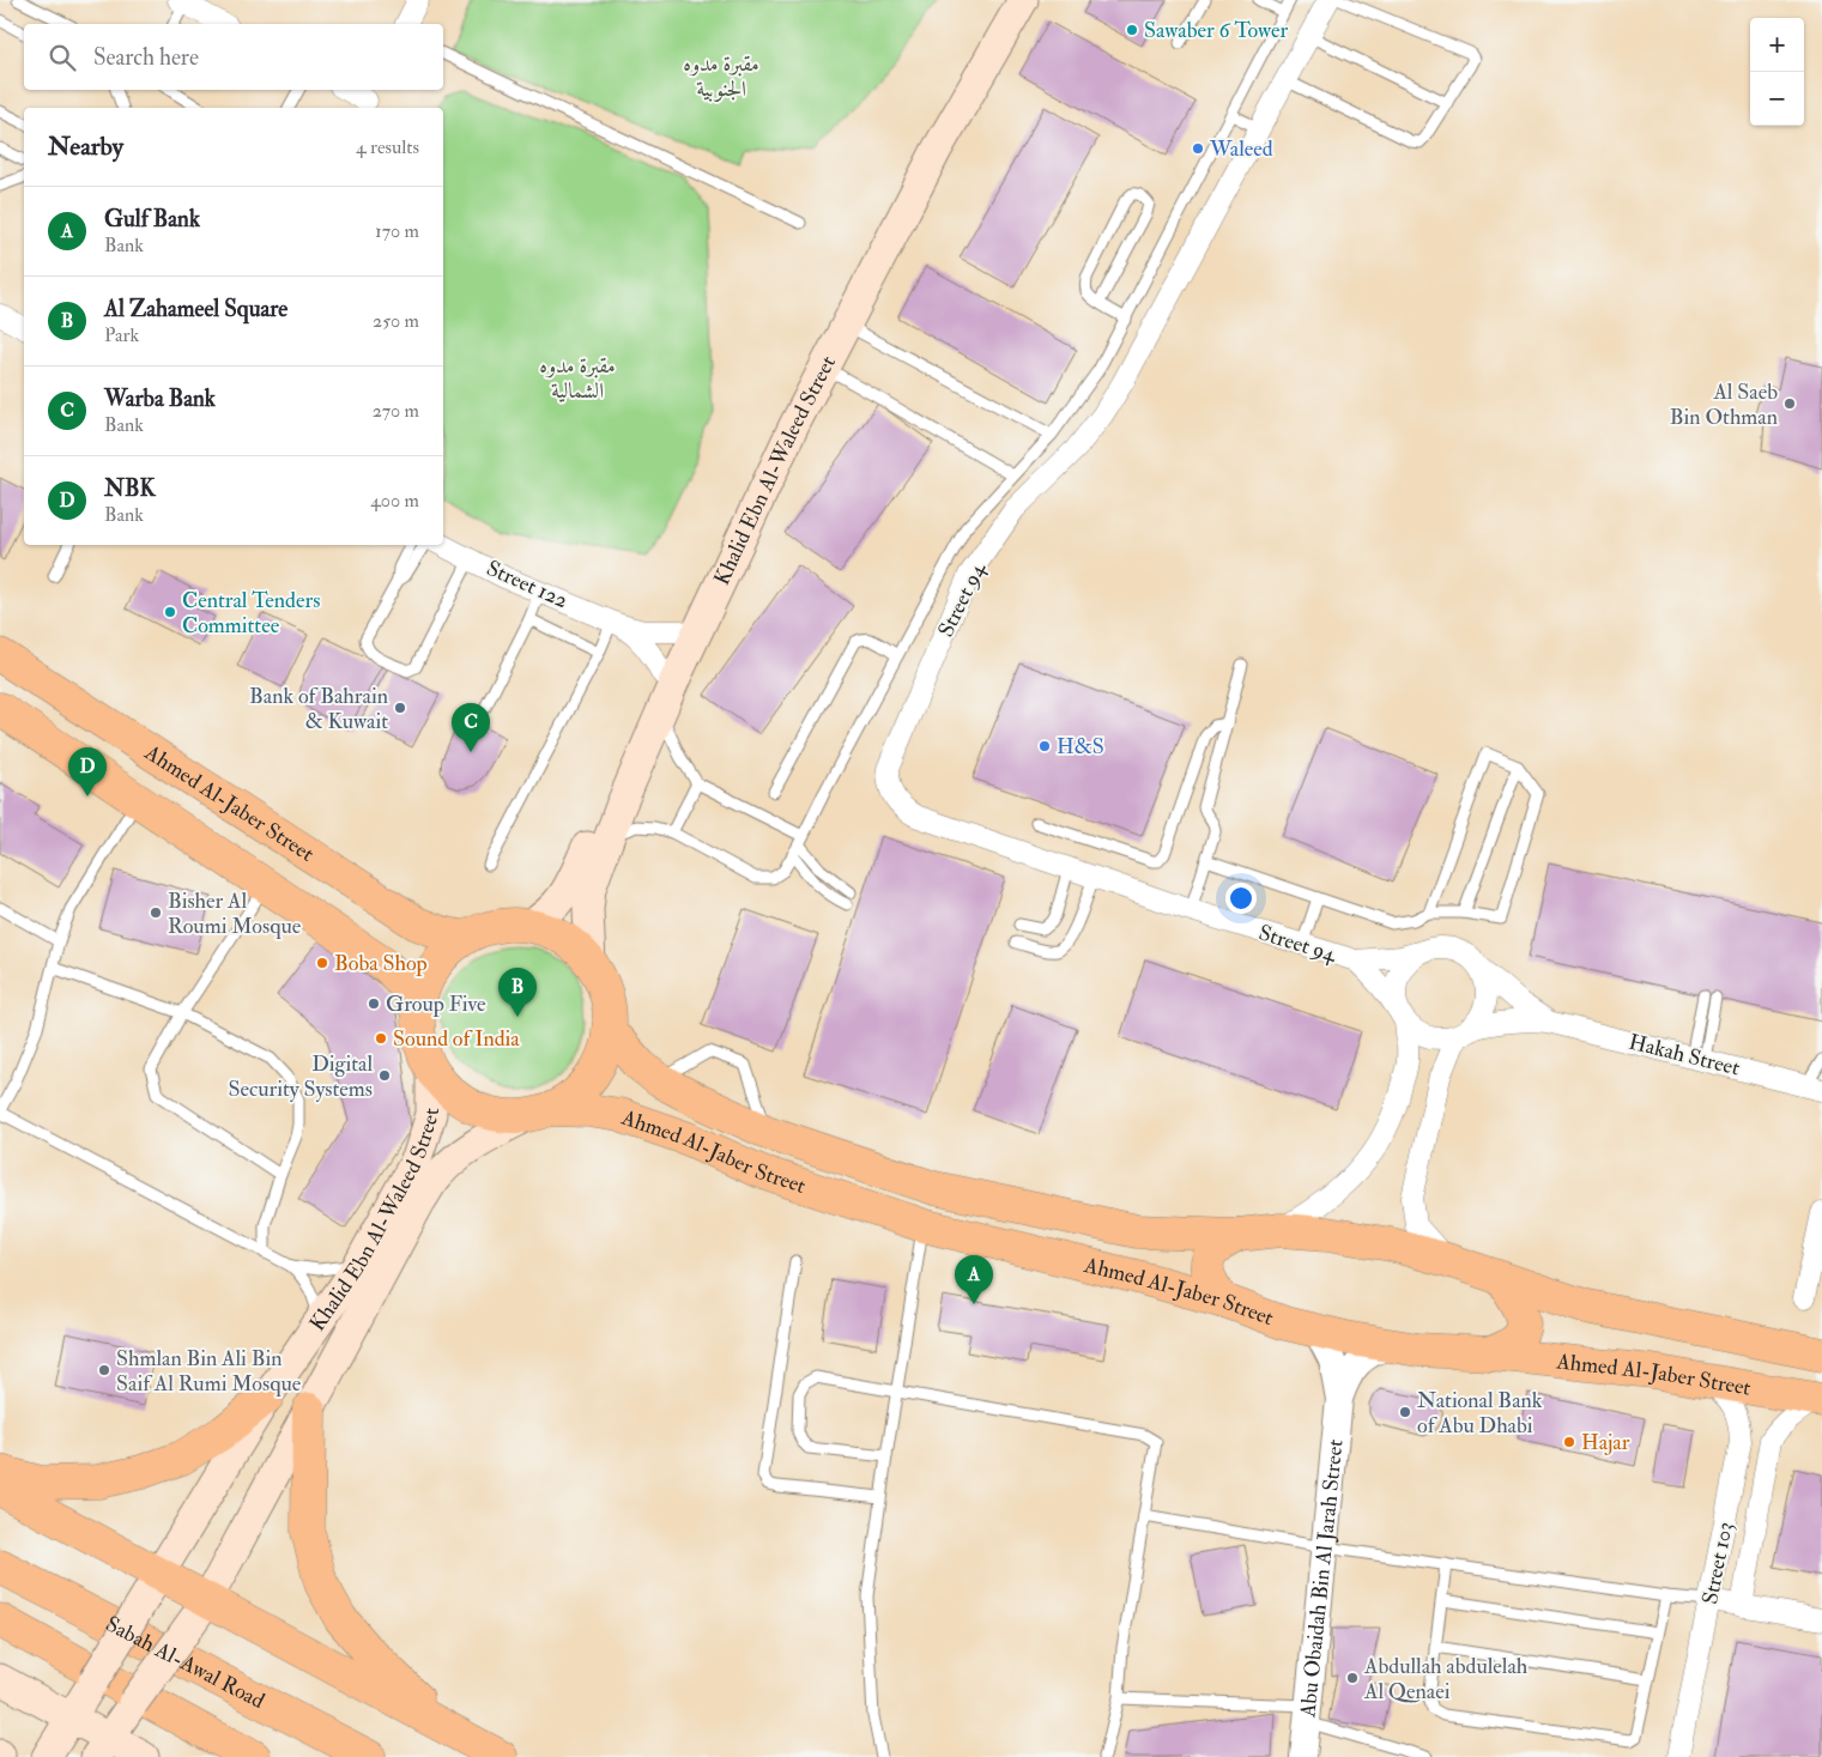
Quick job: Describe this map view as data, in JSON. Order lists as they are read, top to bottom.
{
  "streets": {
    "main road": ["Khalid Ebn Al-Waleed Street", "Ahmed Al-Jaber Street", "Sabah Al-Awal Road"],
    "street": [
      "Street 122",
      "Street 94",
      "Hakah Street",
      "Street 103",
      "Abu Obaidah Bin Al Jarah Street"
    ]
  },
  "crossings": [
    ["Khalid Ebn Al-Waleed Street", "Street 122"],
    ["Khalid Ebn Al-Waleed Street", "Ahmed Al-Jaber Street"],
    ["Street 94", "Hakah Street"],
    ["Ahmed Al-Jaber Street", "Street 103"],
    ["Ahmed Al-Jaber Street", "Abu Obaidah Bin Al Jarah Street"]
  ],
  "parks": ["مقبرة مدوه الجنوبية", "مقبرة مدوه الشمالية"],
  "places": [
    "Sawaber 6 Tower",
    "Waleed",
    "Al Saeb Bin Othman",
    "Central Tenders Committee",
    "Bank of Bahrain & Kuwait",
    "H&S",
    "Bisher Al Roumi Mosque",
    "Boba Shop",
    "Group Five",
    "Sound of India",
    "Digital Security Systems",
    "Shmlan Bin Ali Bin Saif Al Rumi Mosque",
    "National Bank of Abu Dhabi",
    "Hajar",
    "Abdullah abdulelah Al Qenaei"
  ],
  "page": {
    "map_buttons": ["+", "−"],
    "search": "Search here",
    "heading": ["Nearby", "4 results"],
    "list": [
      {
        "mark": "A",
        "name": "Gulf Bank",
        "note": "Bank",
        "value": "170 m"
      },
      {
        "mark": "B",
        "name": "Al Zahameel Square",
        "note": "Park",
        "value": "250 m"
      },
      {
        "mark": "C",
        "name": "Warba Bank",
        "note": "Bank",
        "value": "270 m"
      },
      {
        "mark": "D",
        "name": "NBK",
        "note": "Bank",
        "value": "400 m"
      }
    ],
    "pins": [
      "C",
      "D",
      "B",
      "A"
    ]
  }
}
